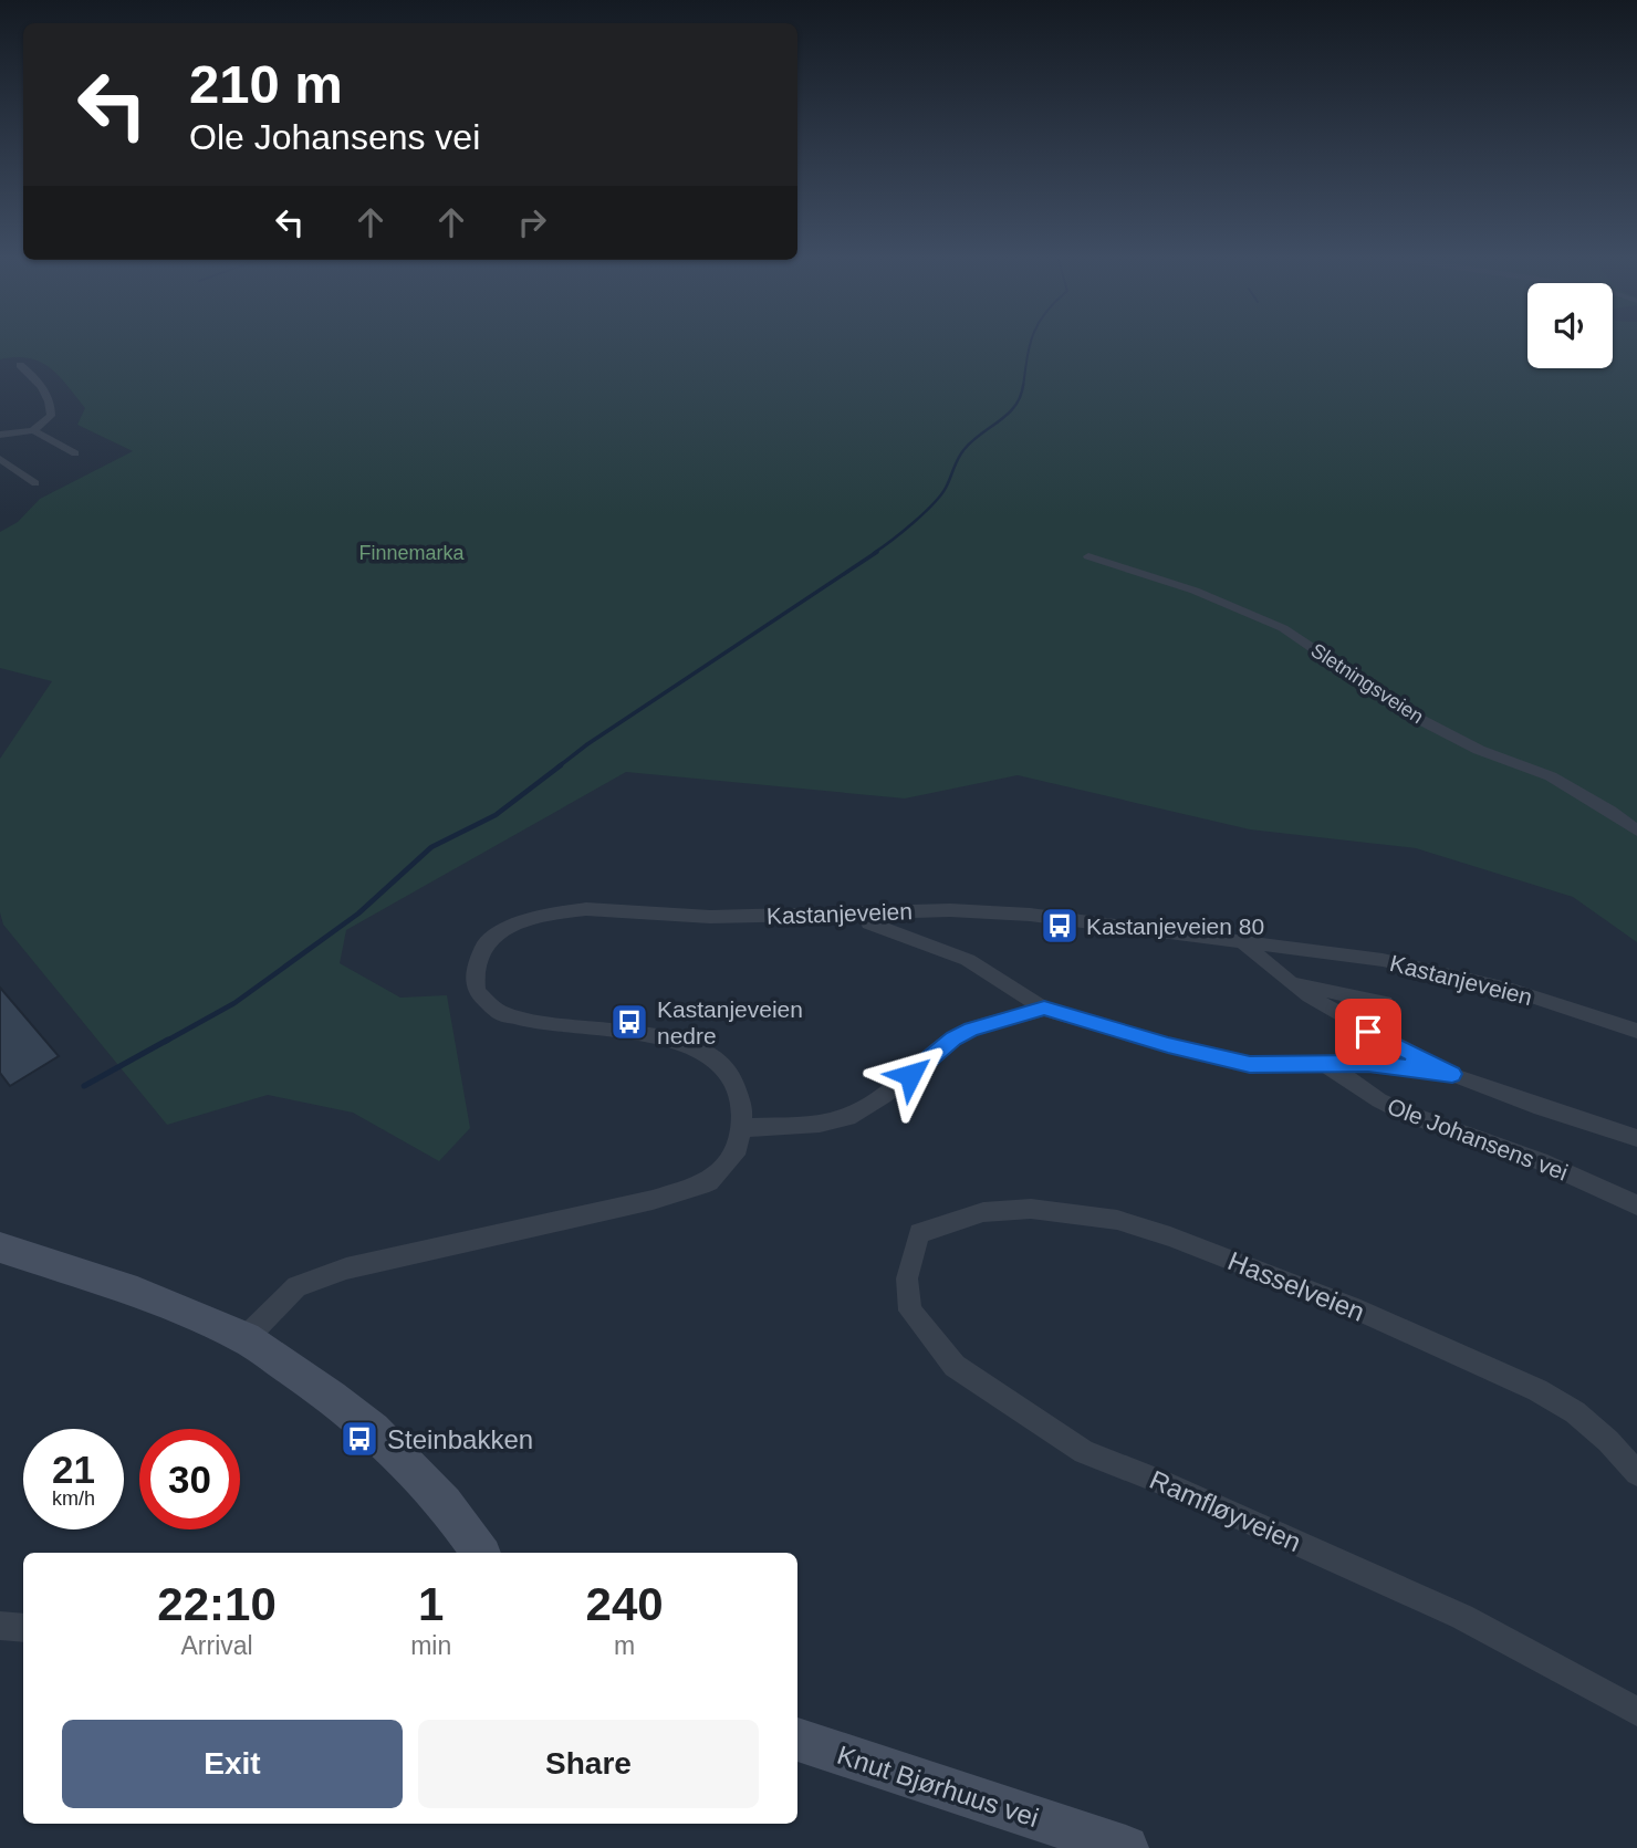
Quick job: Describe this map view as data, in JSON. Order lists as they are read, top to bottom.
{
  "streets": {
    "main road": ["Knut Bjørhuus vei"],
    "street": [
      "Sletningsveien",
      "Kastanjeveien",
      "Ole Johansens vei",
      "Hasselveien",
      "Ramfløyveien"
    ]
  },
  "crossings": [
    ["Kastanjeveien", "Ole Johansens vei"],
    ["Hasselveien", "Ramfløyveien"]
  ],
  "parks": ["Finnemarka"],
  "places": {
    "bus stop": ["Kastanjeveien 80", "Kastanjeveien nedre", "Steinbakken"]
  },
  "page": {
    "turn": ["210 m", "Ole Johansens vei"],
    "speed": "21 km/h",
    "limit": "30",
    "eta": [
      "22:10",
      "Arrival",
      "1",
      "min",
      "240",
      "m"
    ],
    "buttons": ["Exit", "Share"]
  }
}
